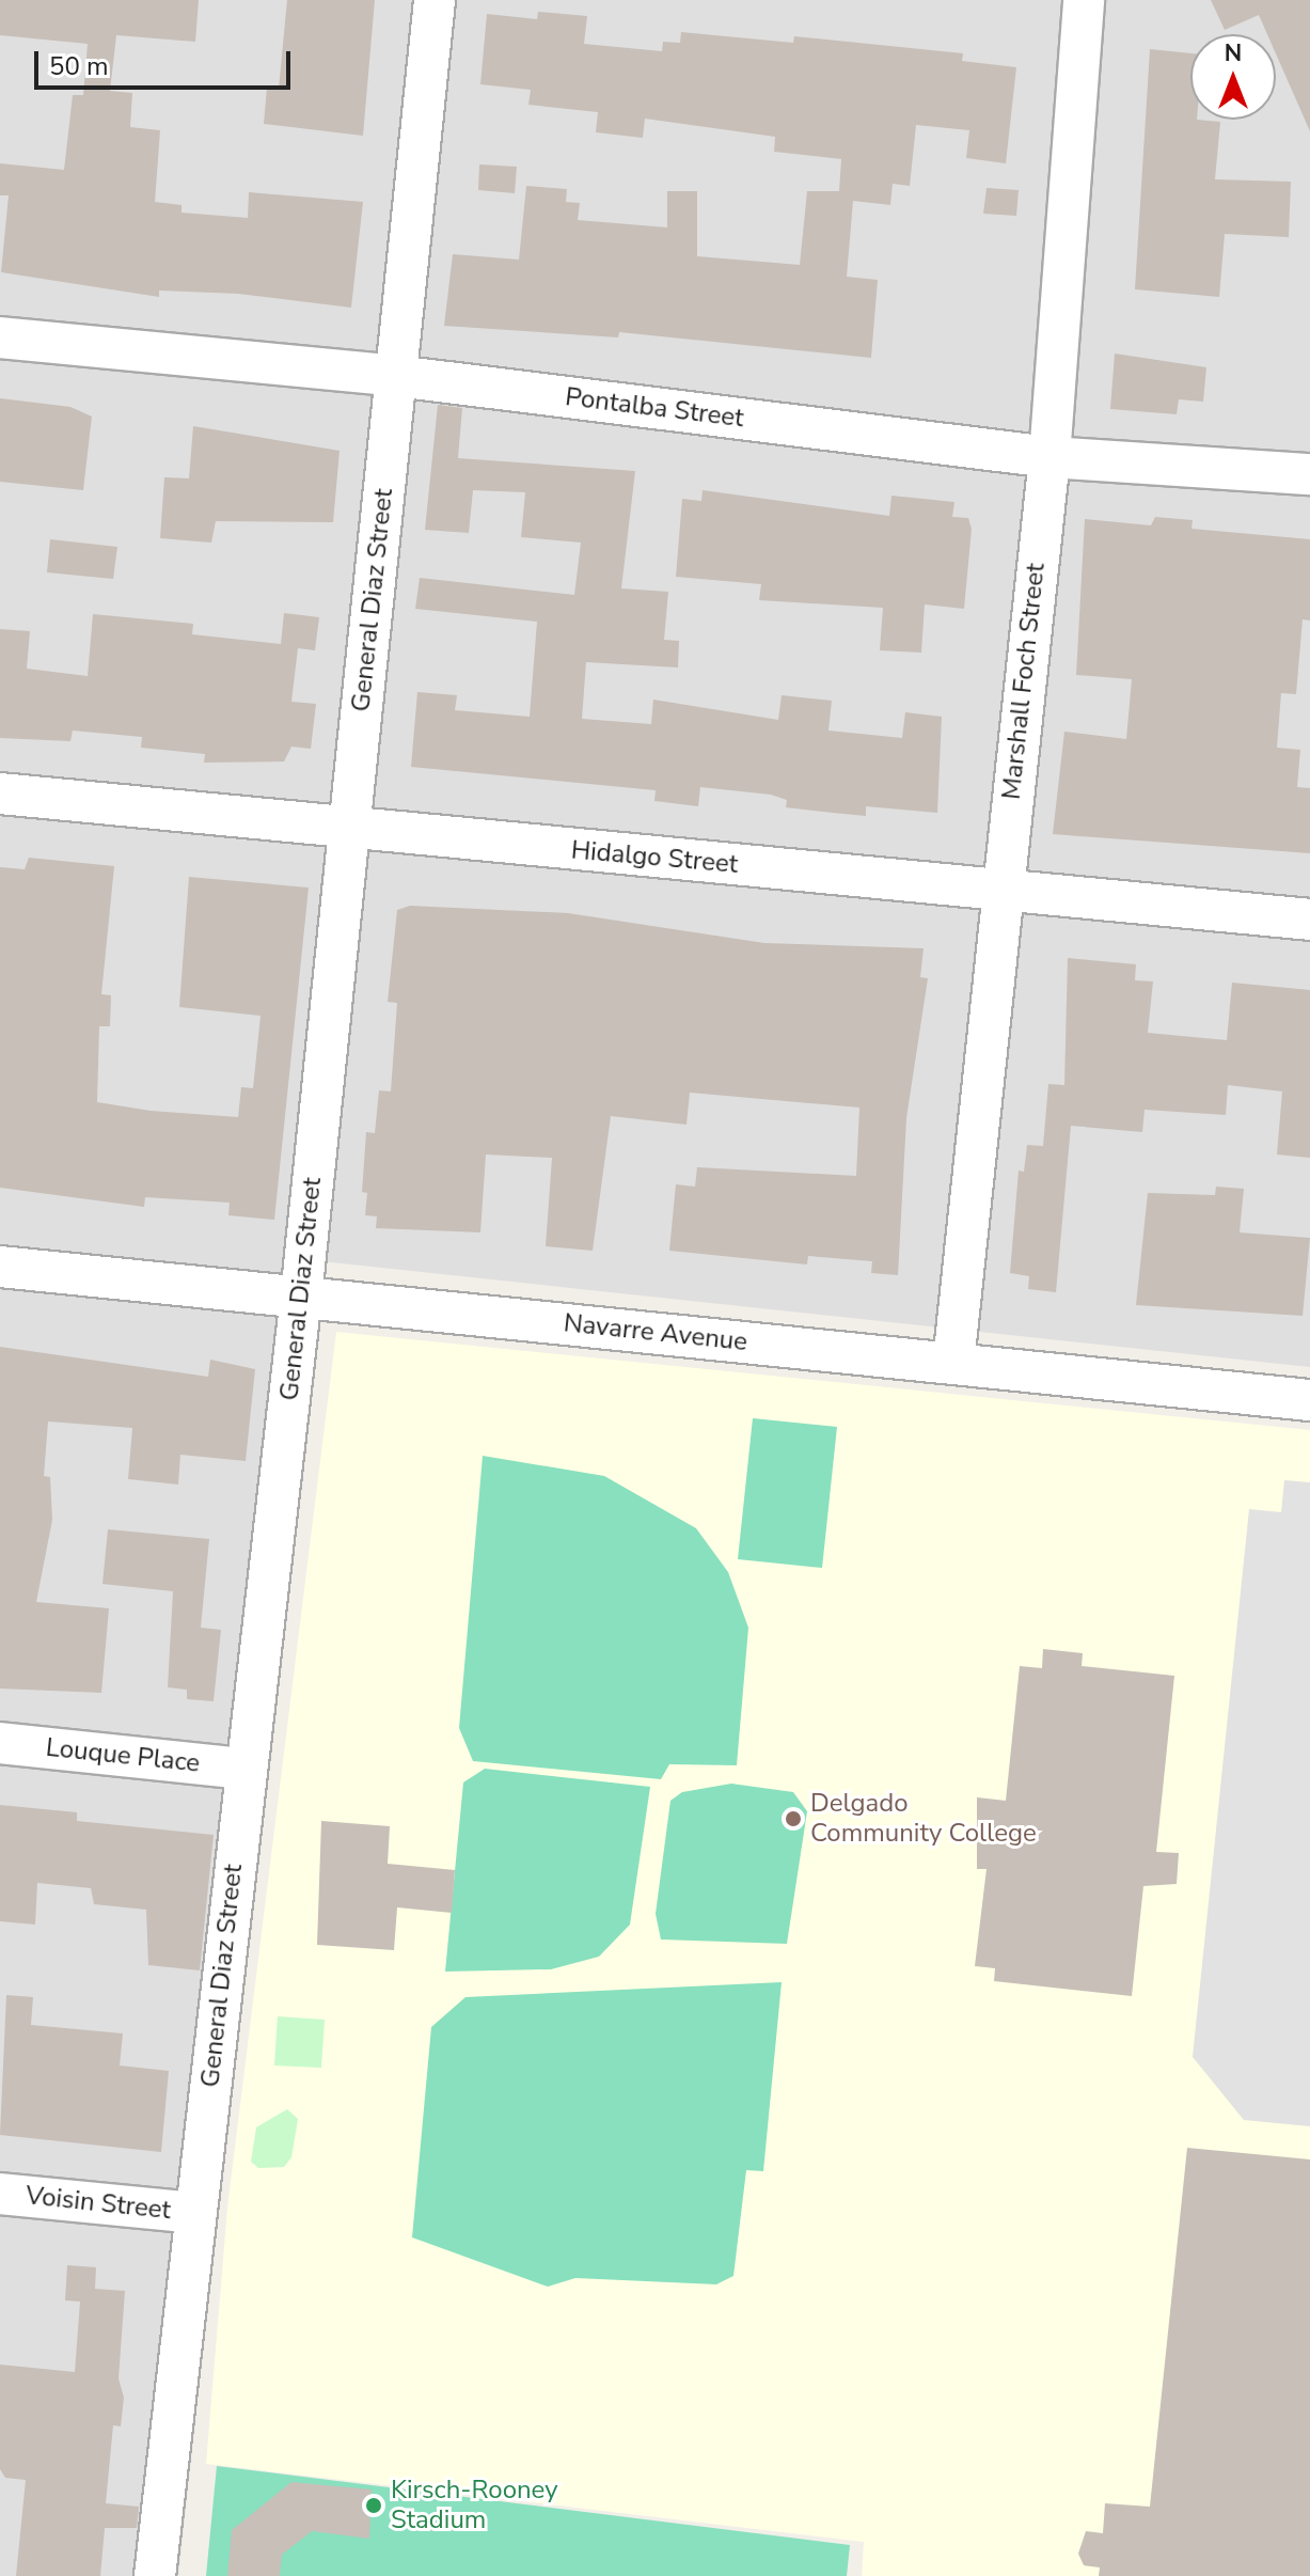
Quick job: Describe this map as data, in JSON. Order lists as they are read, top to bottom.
{
  "streets": {
    "street": [
      "Pontalba Street",
      "General Diaz Street",
      "Marshall Foch Street",
      "Hidalgo Street",
      "Navarre Avenue",
      "Louque Place",
      "Voisin Street"
    ]
  },
  "crossings": [
    ["Pontalba Street", "General Diaz Street"],
    ["Pontalba Street", "Marshall Foch Street"],
    ["General Diaz Street", "Hidalgo Street"],
    ["General Diaz Street", "Navarre Avenue"],
    ["General Diaz Street", "Louque Place"],
    ["General Diaz Street", "Voisin Street"],
    ["Marshall Foch Street", "Hidalgo Street"],
    ["Marshall Foch Street", "Navarre Avenue"]
  ],
  "places": ["Delgado Community College", "Kirsch-Rooney Stadium"],
  "scale_bar": "50 m",
  "north": "top"
}
